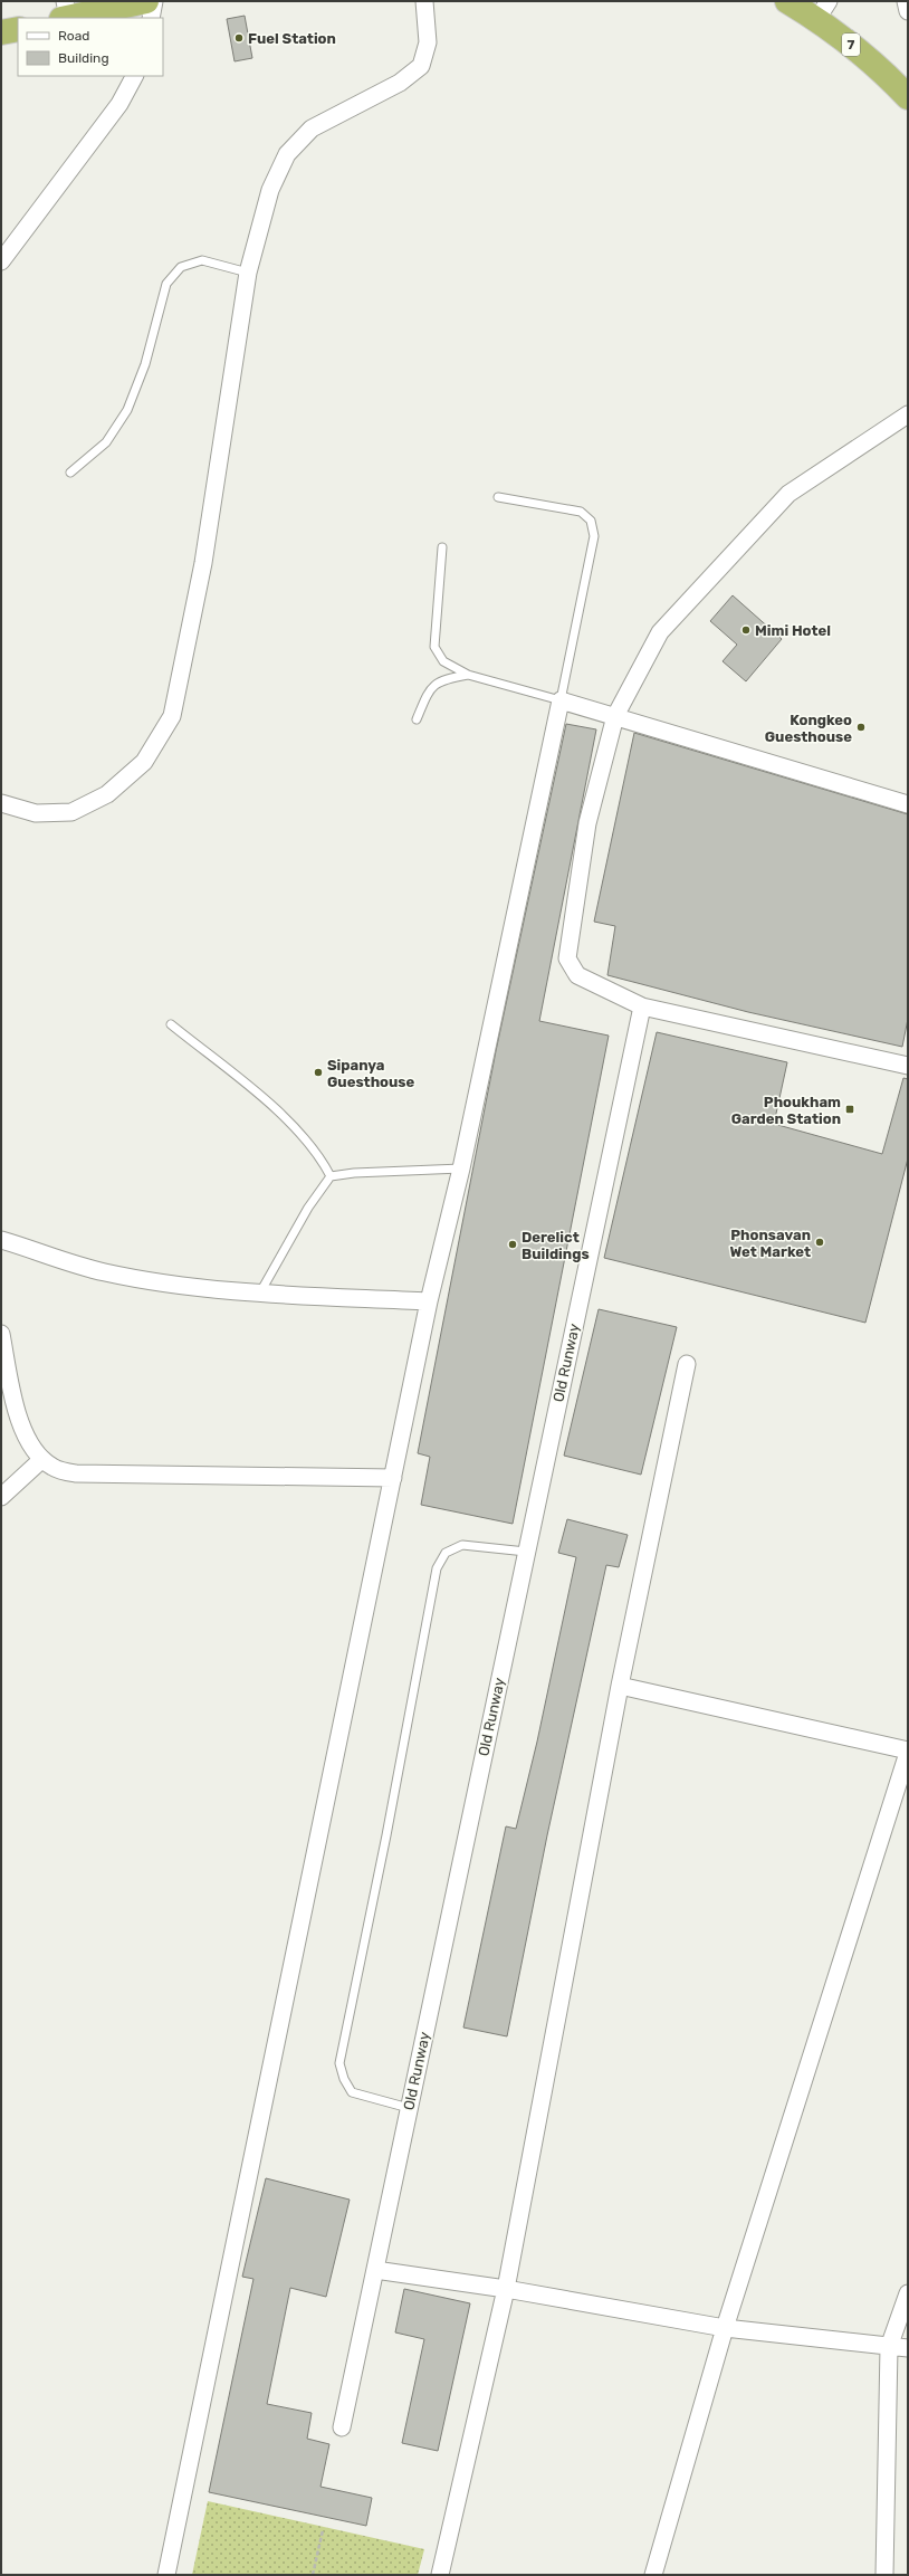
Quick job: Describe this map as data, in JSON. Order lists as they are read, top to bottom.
{
  "streets": {
    "highway": ["7"],
    "street": ["Old Runway"]
  },
  "places": {
    "other": [
      "Fuel Station",
      "Mimi Hotel",
      "Kongkeo Guesthouse",
      "Sipanya Guesthouse",
      "Phonsavan Wet Market",
      "Derelict Buildings"
    ],
    "transit": ["Phoukham Garden Station"]
  },
  "legend": ["Road", "Building"]
}
